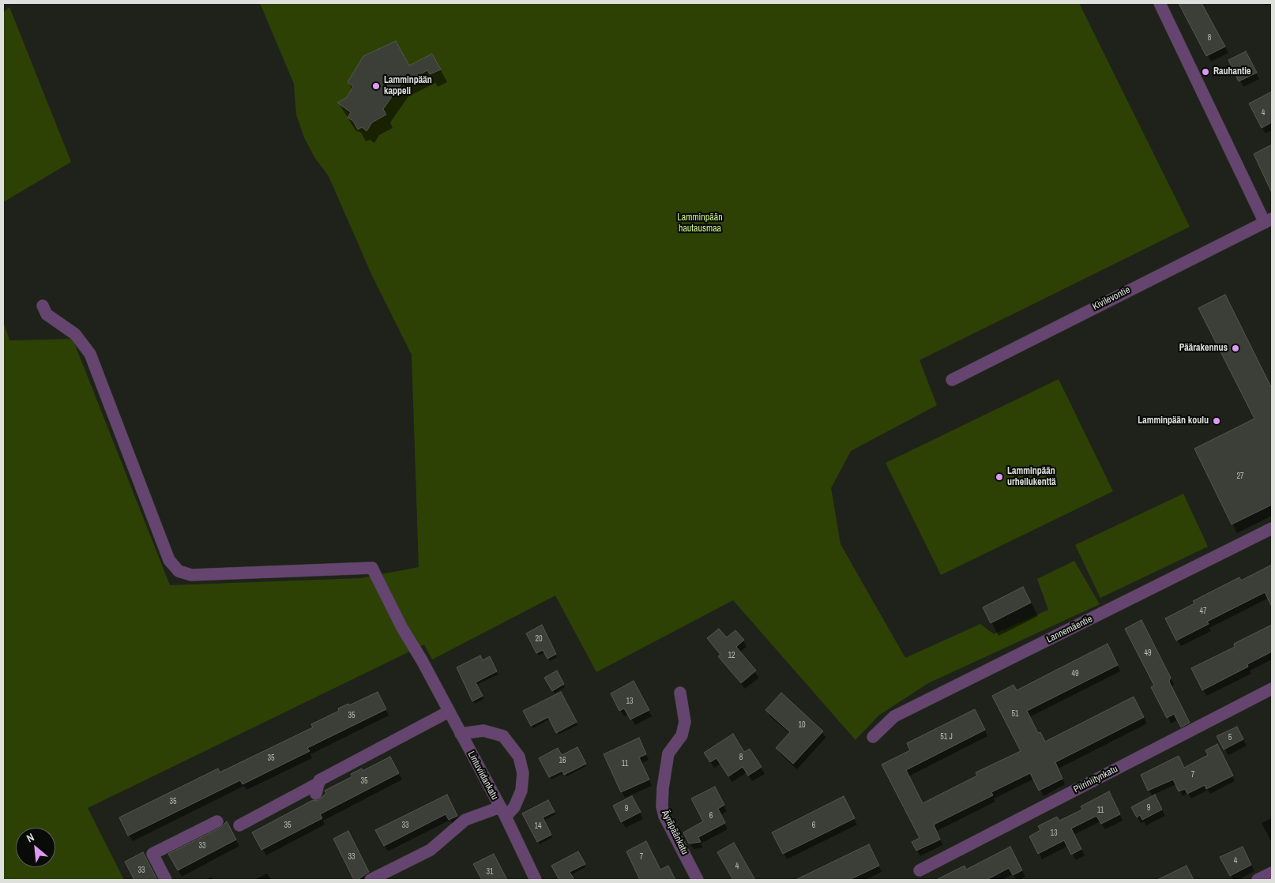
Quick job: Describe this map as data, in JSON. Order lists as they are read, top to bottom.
{
  "streets": {
    "street": [
      "Kivilevontie",
      "Lannemäentie",
      "Lintuviidankatu",
      "Piiriniitynkatu",
      "Äyräpäänkatu"
    ]
  },
  "parks": ["Lamminpään hautausmaa"],
  "places": [
    "Rauhantie",
    "Lamminpään kappeli",
    "Päärakennus",
    "Lamminpään koulu",
    "Lamminpään urheilukenttä"
  ],
  "house_numbers": [
    "8",
    "4",
    "27",
    "47",
    "20",
    "49",
    "12",
    "49",
    "13",
    "51",
    "35",
    "10",
    "51 J",
    "5",
    "8",
    "35",
    "16",
    "11",
    "7",
    "35",
    "35",
    "9",
    "9",
    "11",
    "6",
    "35",
    "33",
    "6",
    "14",
    "13",
    "33",
    "33",
    "7",
    "4",
    "4",
    "33",
    "31"
  ],
  "north": "top left"
}
